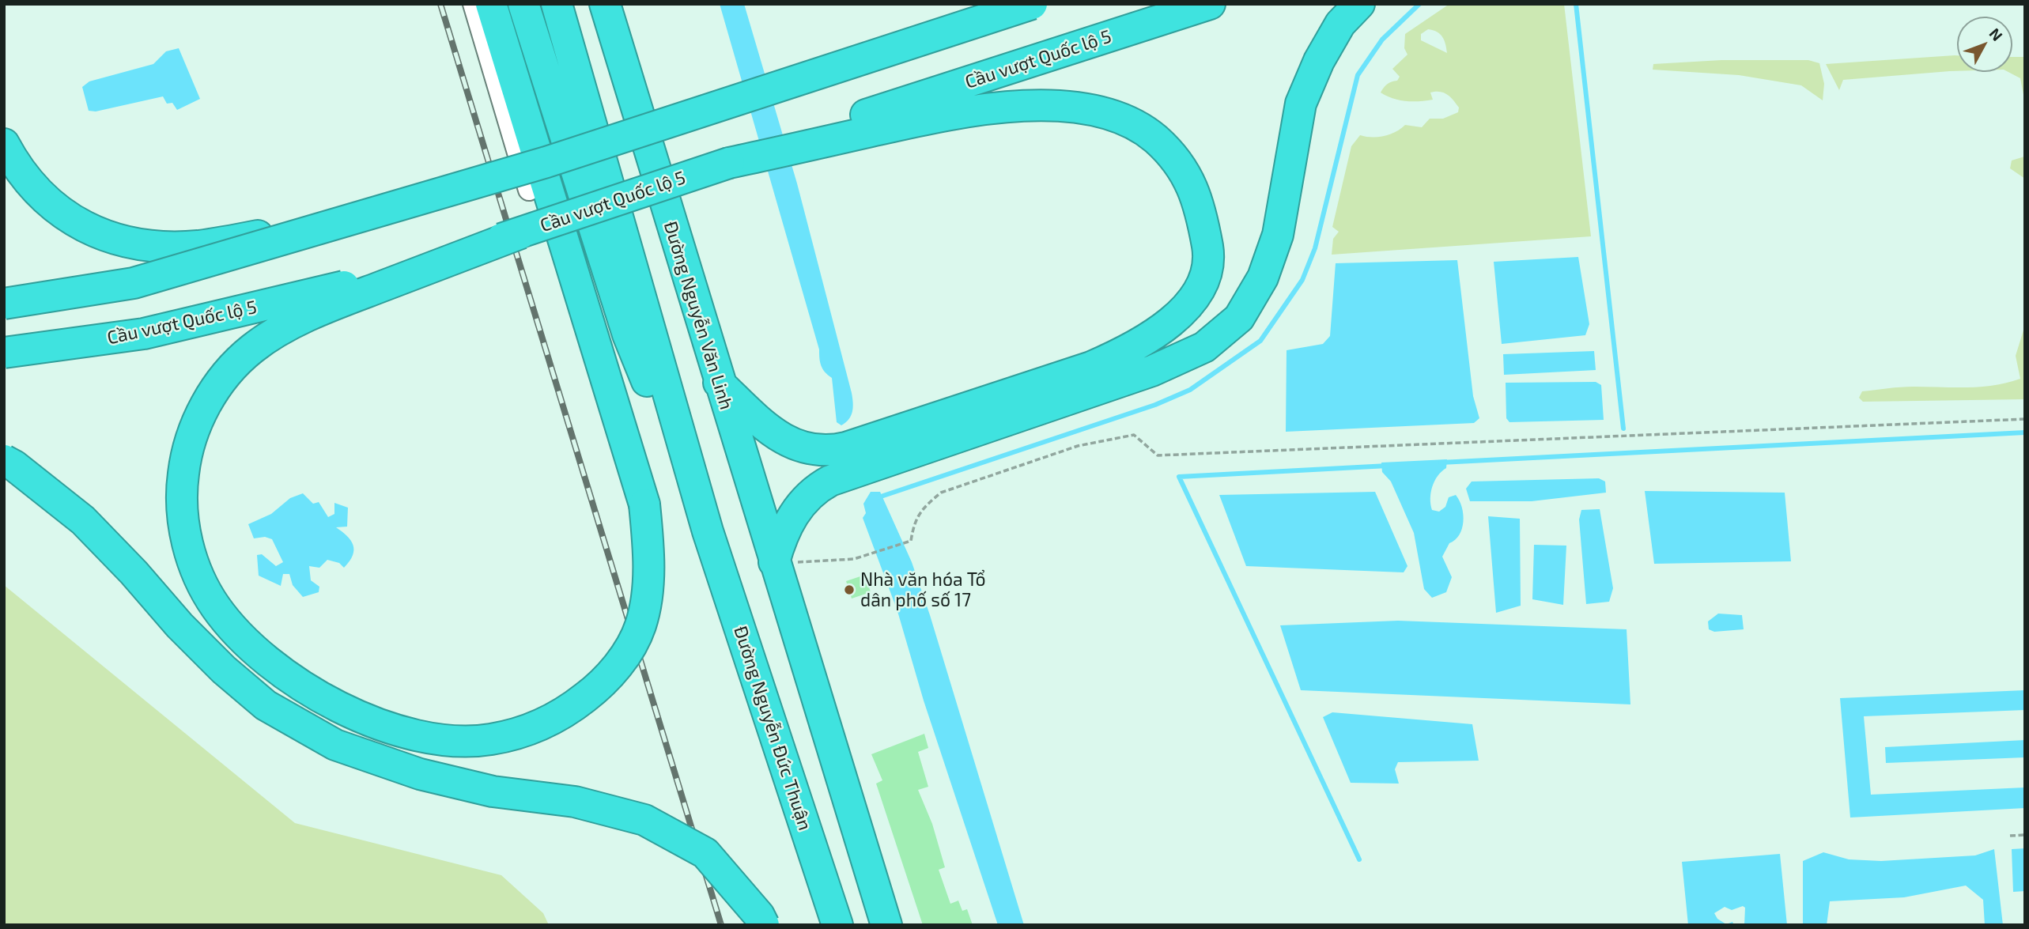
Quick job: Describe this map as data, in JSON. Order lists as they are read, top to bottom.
{
  "streets": {
    "highway": ["Cầu vượt Quốc lộ 5", "Đường Nguyễn Văn Linh", "Đường Nguyễn Đức Thuận"]
  },
  "places": ["Nhà văn hóa Tổ dân phố số 17"],
  "north": "top right"
}
